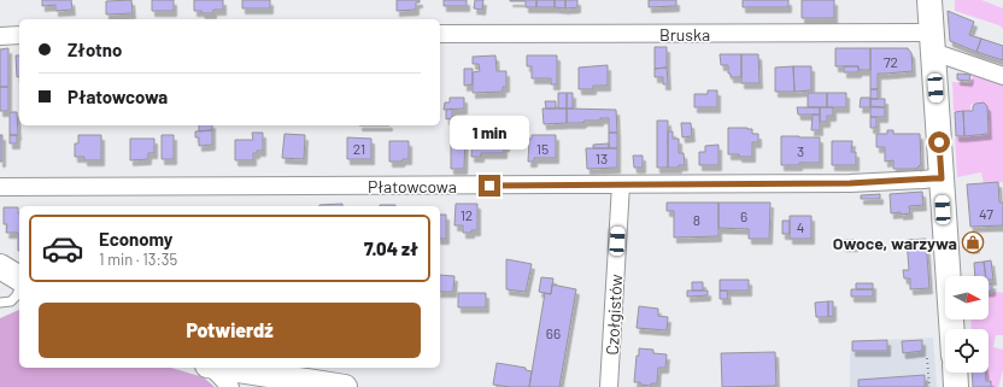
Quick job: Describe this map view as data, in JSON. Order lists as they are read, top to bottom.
{
  "streets": {
    "street": ["Bruska", "Płatowcowa", "Czołgistów"]
  },
  "crossings": [
    ["Płatowcowa", "Czołgistów"]
  ],
  "places": {
    "shop": ["Owoce, warzywa"]
  },
  "house_numbers": [
    "72",
    "21",
    "15",
    "3",
    "13",
    "47",
    "12",
    "6",
    "8",
    "4",
    "66"
  ],
  "north": "right",
  "page": {
    "banner": ["Złotno", "Płatowcowa"],
    "bubble": "1 min",
    "list": [
      {
        "name": "Economy",
        "note": "1 min · 13:35",
        "value": "7.04 zł"
      }
    ],
    "buttons": "Potwierdź"
  }
}
